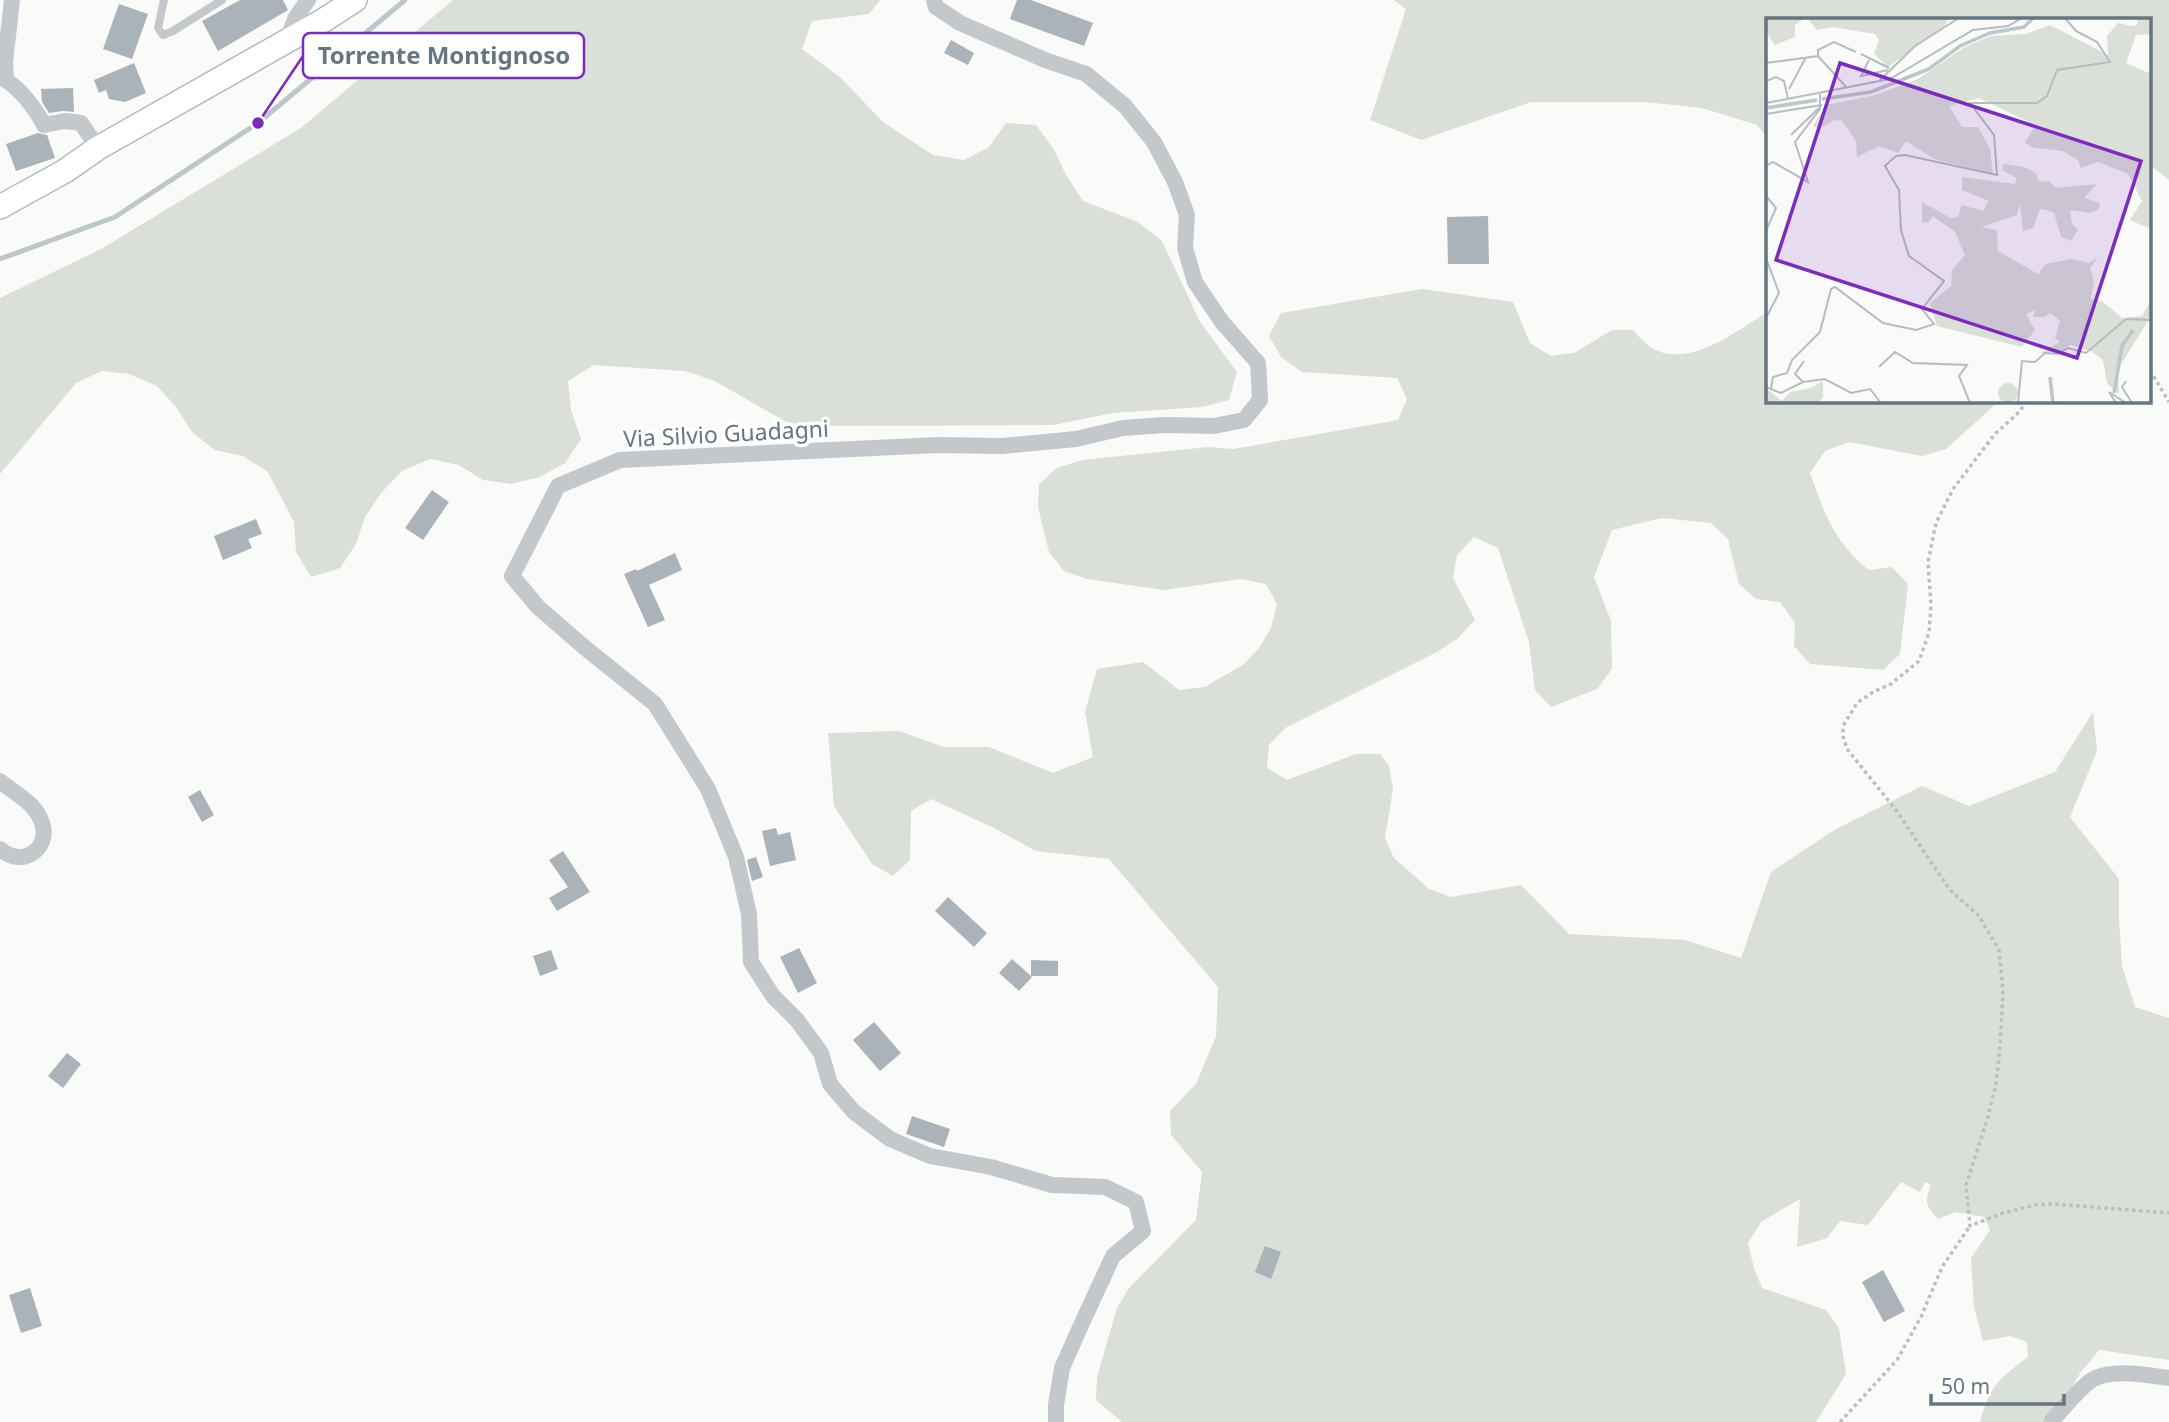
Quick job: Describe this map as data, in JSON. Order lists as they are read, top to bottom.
{
  "streets": {
    "street": ["Via Silvio Guadagni"]
  },
  "places": ["Torrente Montignoso"],
  "scale_bar": "50 m"
}
